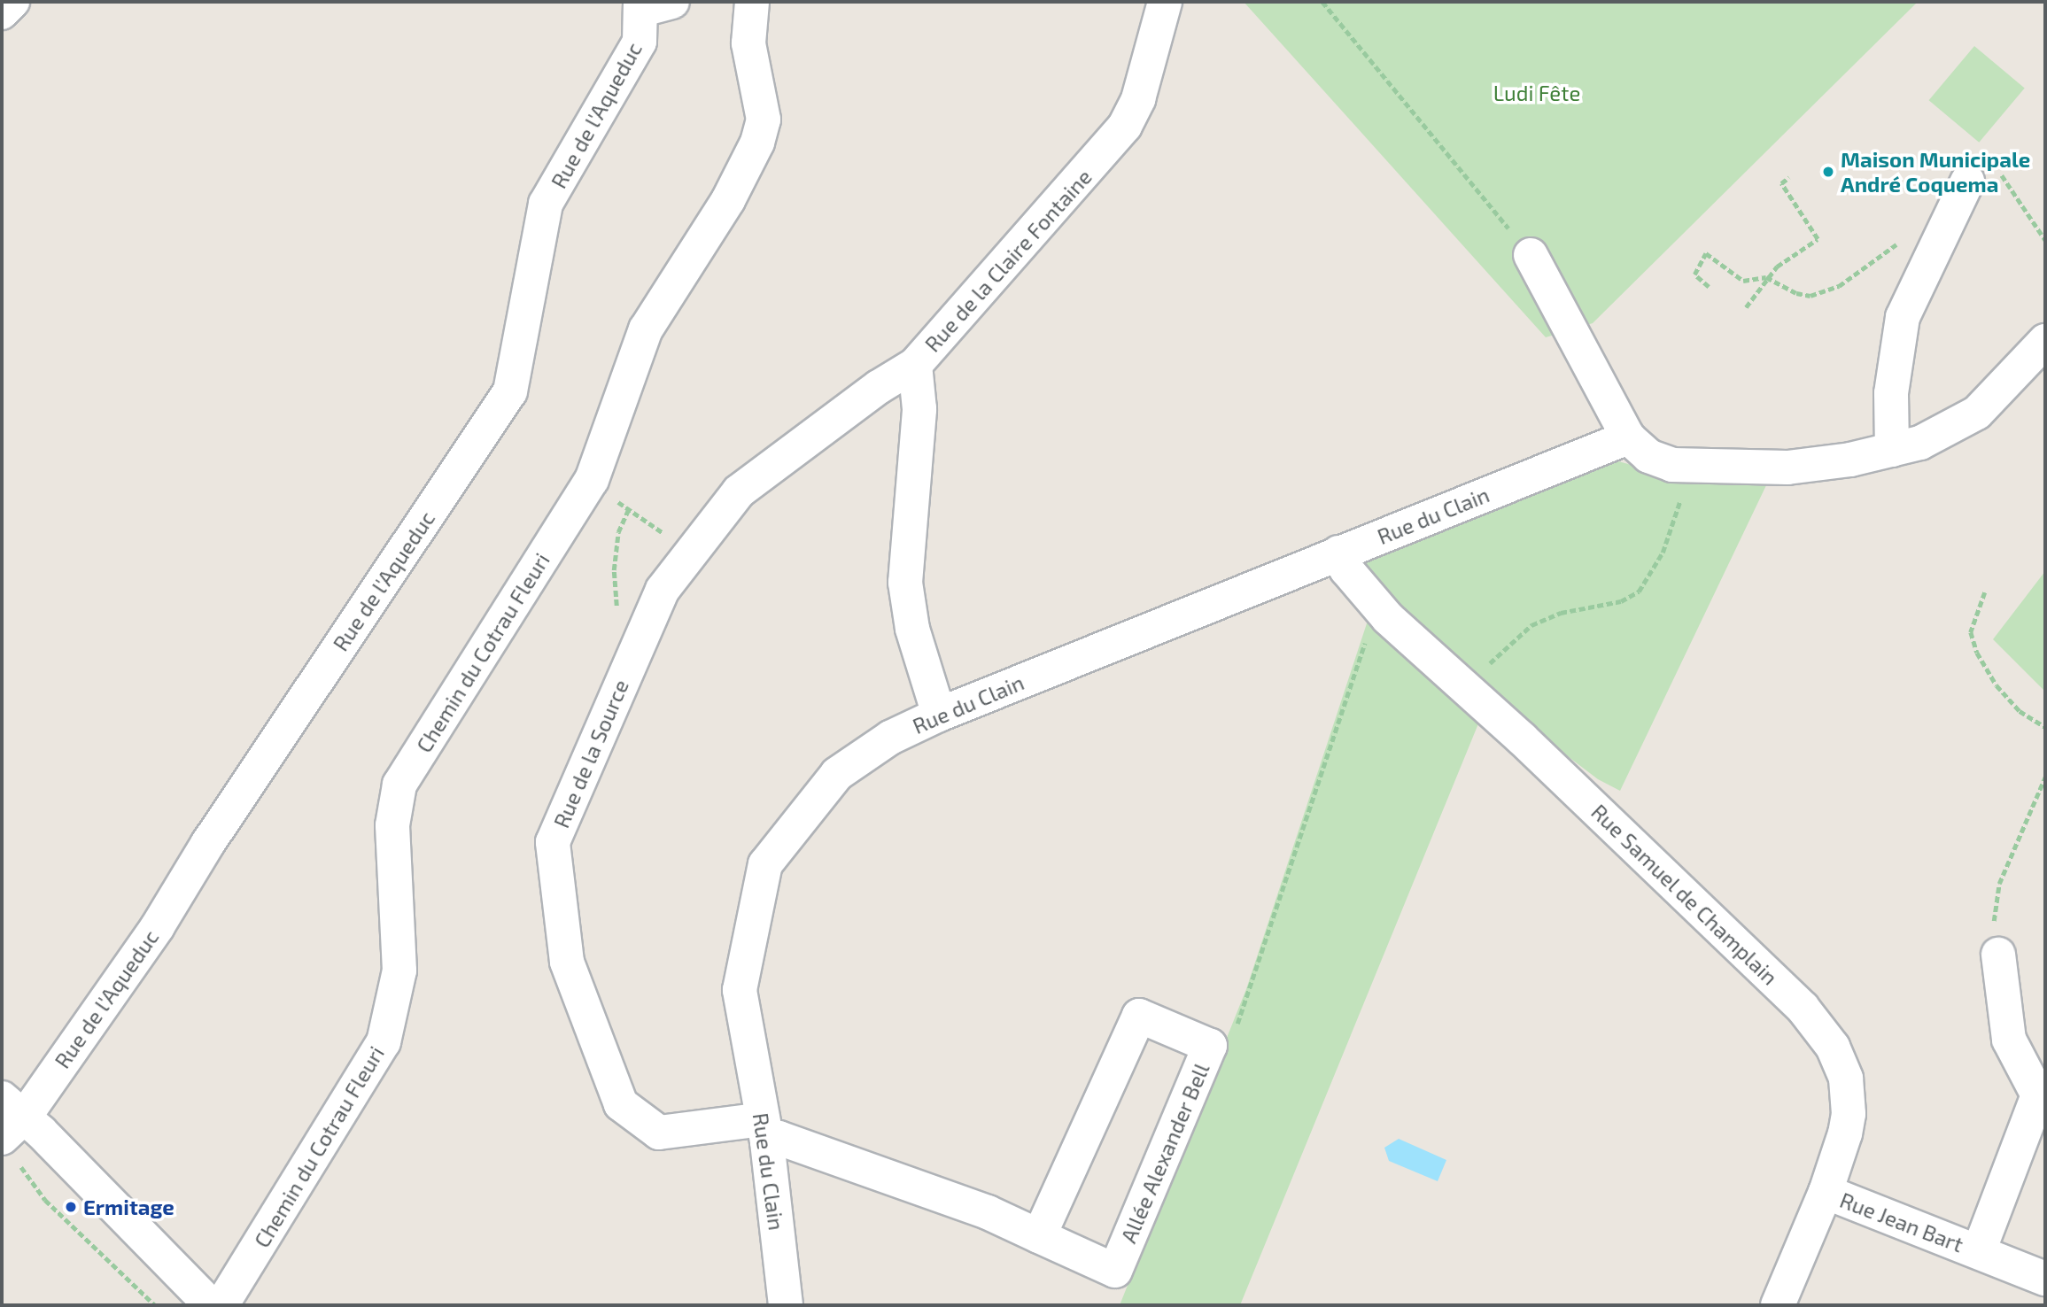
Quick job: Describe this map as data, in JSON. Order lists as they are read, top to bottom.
{
  "streets": {
    "street": [
      "Rue de l'Aqueduc",
      "Rue de la Claire Fontaine",
      "Rue du Clain",
      "Chemin du Cotrau Fleuri",
      "Rue de la Source",
      "Rue Samuel de Champlain",
      "Allée Alexander Bell",
      "Rue Jean Bart"
    ]
  },
  "crossings": [
    ["Rue de la Claire Fontaine", "Rue du Clain"],
    ["Rue de la Claire Fontaine", "Rue de la Source"],
    ["Rue du Clain", "Rue de la Source"],
    ["Rue du Clain", "Rue Samuel de Champlain"],
    ["Rue du Clain", "Allée Alexander Bell"],
    ["Rue de la Source", "Allée Alexander Bell"],
    ["Rue Samuel de Champlain", "Rue Jean Bart"]
  ],
  "parks": ["Ludi Fête"],
  "places": ["Maison Municipale André Coquema", "Ermitage"]
}
